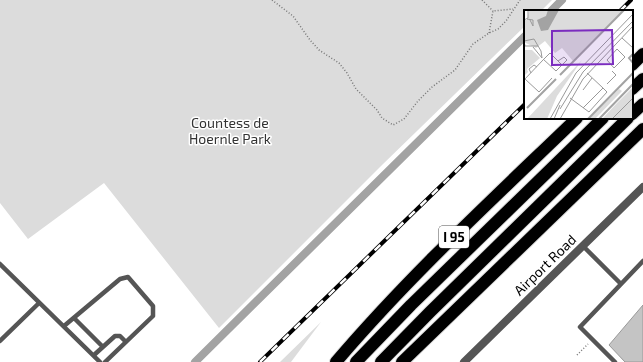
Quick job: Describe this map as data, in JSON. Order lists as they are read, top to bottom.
{
  "streets": {
    "highway": ["I 95"],
    "street": ["Airport Road"]
  },
  "parks": ["Countess de Hoernle Park"]
}
